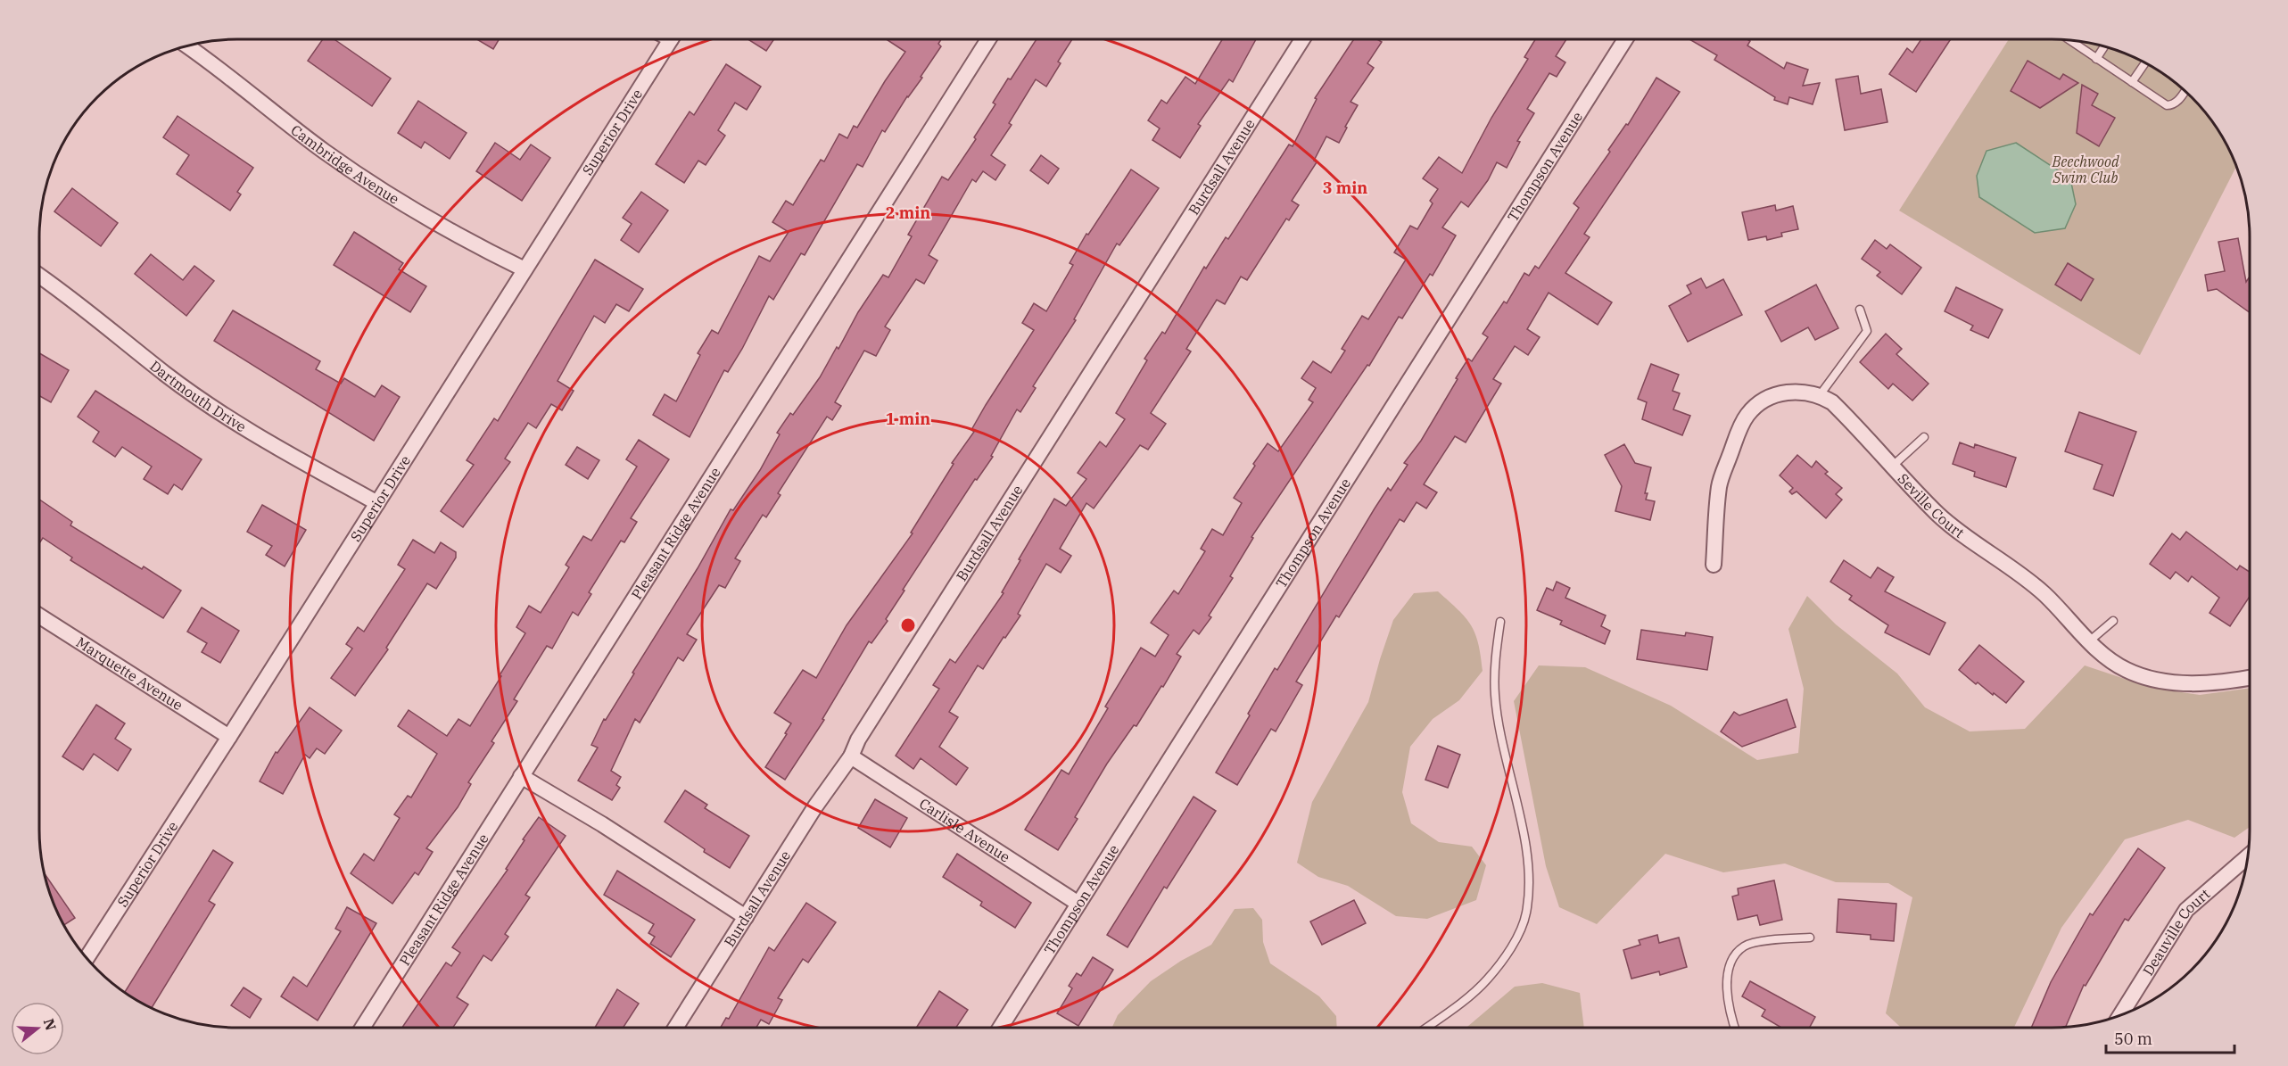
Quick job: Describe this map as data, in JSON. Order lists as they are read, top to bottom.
{
  "streets": {
    "street": [
      "Superior Drive",
      "Cambridge Avenue",
      "Burdsall Avenue",
      "Thompson Avenue",
      "Dartmouth Drive",
      "Seville Court",
      "Pleasant Ridge Avenue",
      "Marquette Avenue",
      "Carlisle Avenue",
      "Deauville Court"
    ]
  },
  "crossings": [
    ["Superior Drive", "Cambridge Avenue"],
    ["Superior Drive", "Dartmouth Drive"],
    ["Superior Drive", "Marquette Avenue"],
    ["Burdsall Avenue", "Carlisle Avenue"],
    ["Thompson Avenue", "Carlisle Avenue"]
  ],
  "parks": ["Beechwood Swim Club"],
  "scale_bar": "50 m",
  "north": "right",
  "rings": ["3 min", "2 min", "1 min"]
}
